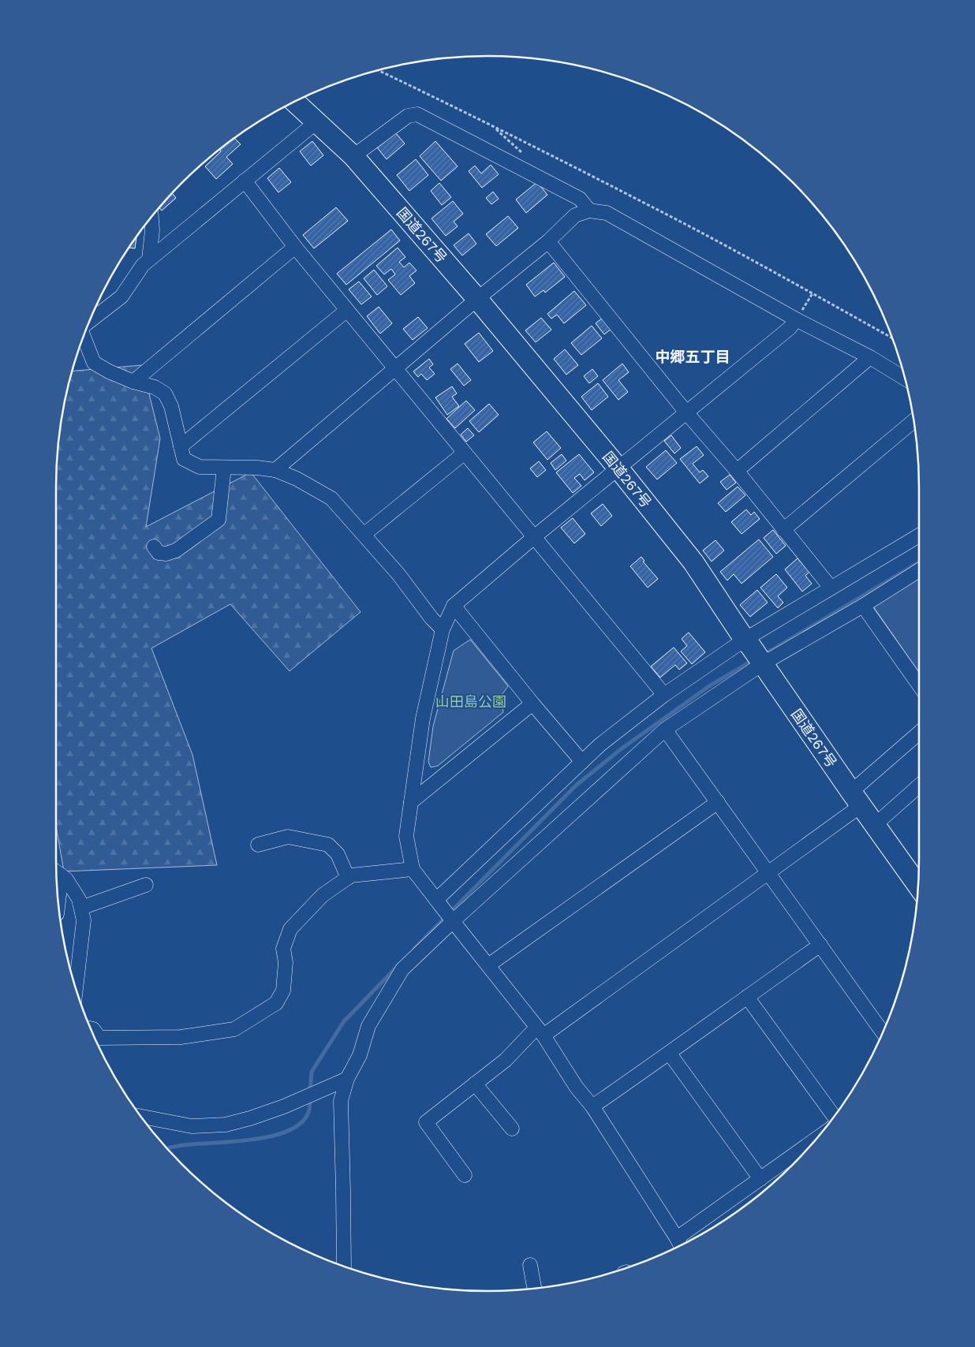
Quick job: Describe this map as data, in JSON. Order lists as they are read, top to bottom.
{
  "streets": {
    "highway": ["国道267号"]
  },
  "districts": ["中郷五丁目"],
  "parks": ["山田島公園"]
}
